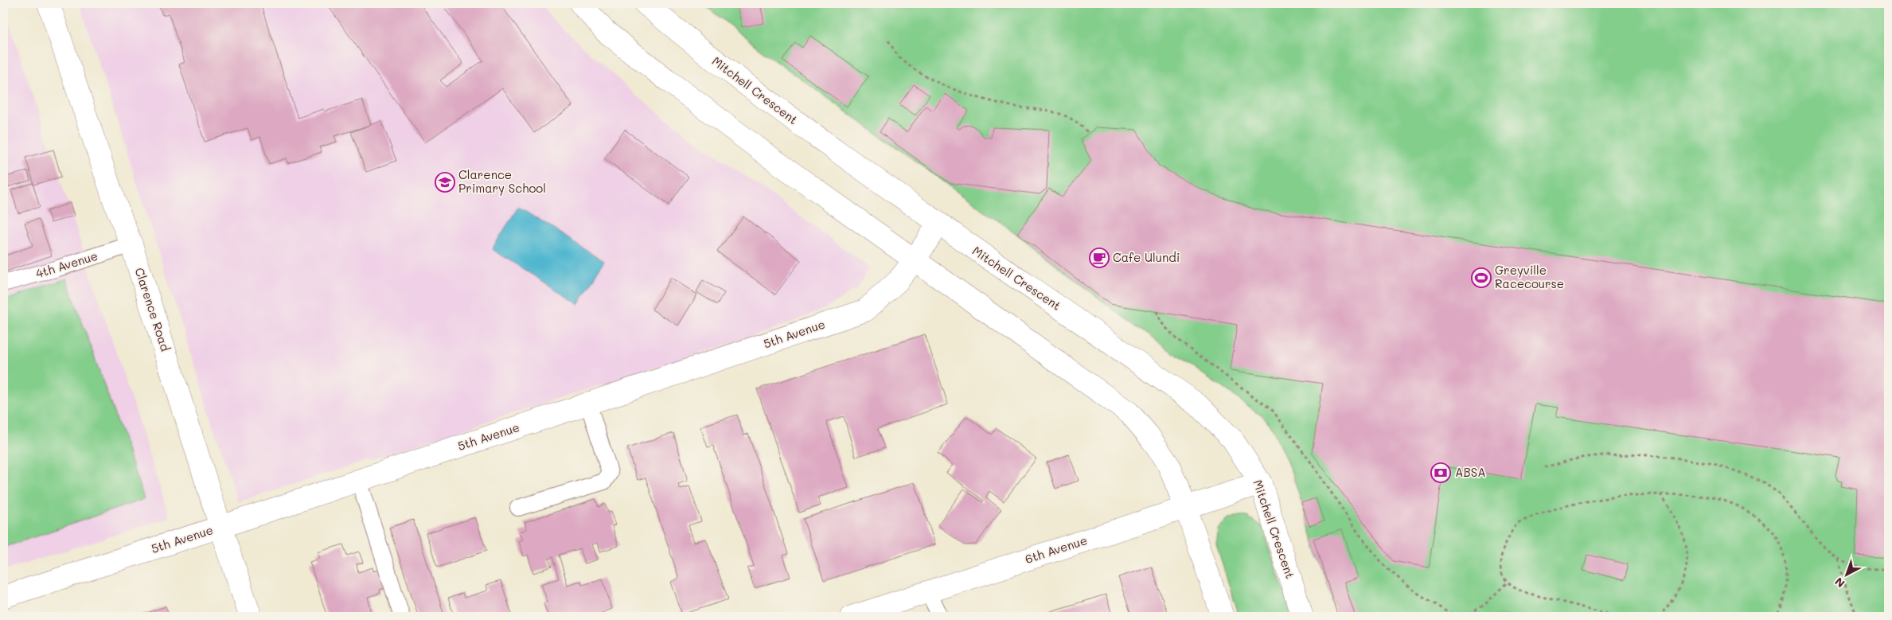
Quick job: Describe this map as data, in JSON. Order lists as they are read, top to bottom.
{
  "streets": {
    "street": [
      "Mitchell Crescent",
      "Clarence Road",
      "5th Avenue",
      "6th Avenue"
    ],
    "lane": ["4th Avenue"]
  },
  "crossings": [
    ["Mitchell Crescent", "5th Avenue"],
    ["Mitchell Crescent", "6th Avenue"],
    ["4th Avenue", "Clarence Road"],
    ["Clarence Road", "5th Avenue"]
  ],
  "places": {
    "school or university": ["Clarence Primary School"],
    "cafe": ["Cafe Ulundi"],
    "sports": ["Greyville Racecourse"],
    "bank": ["ABSA"]
  },
  "north": "bottom left"
}
